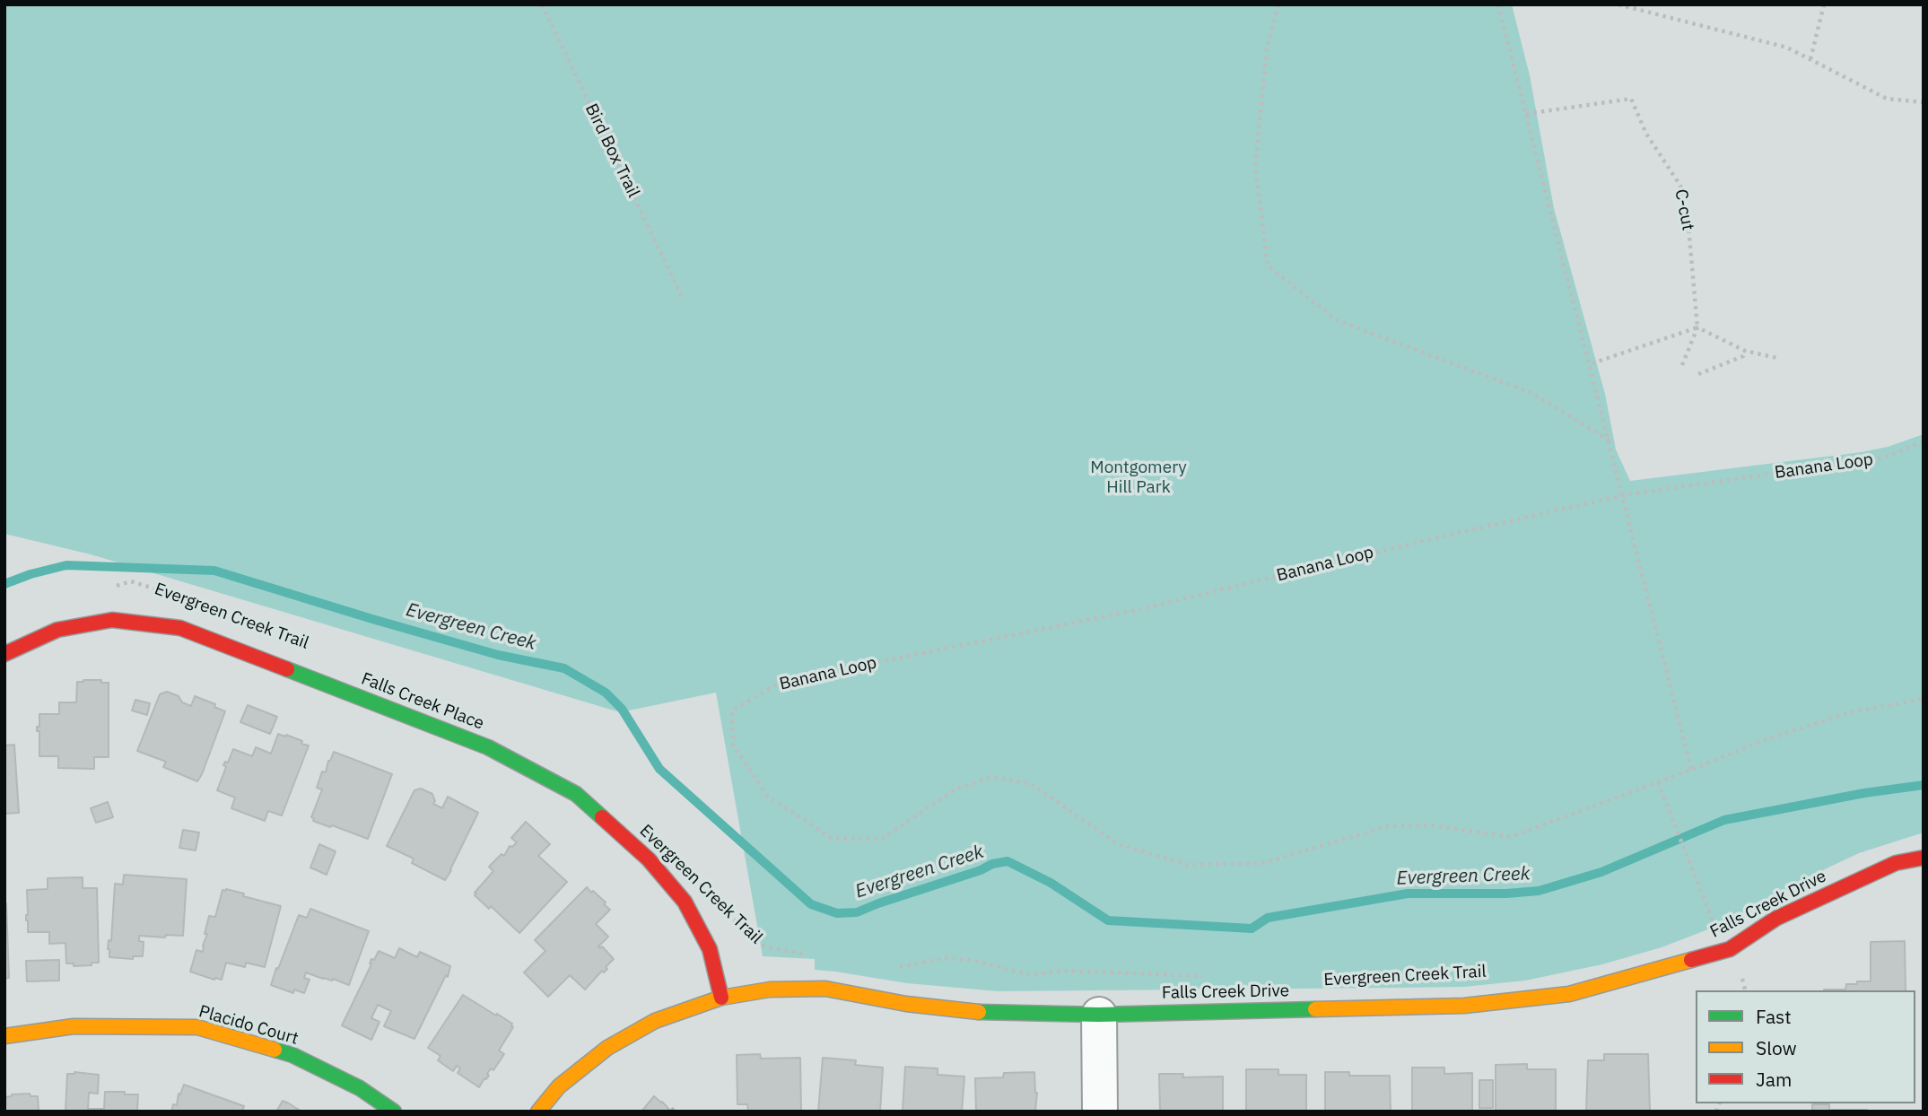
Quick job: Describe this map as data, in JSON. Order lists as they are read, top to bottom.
{
  "streets": {
    "street": ["Falls Creek Place", "Falls Creek Drive", "Placido Court"],
    "path": [
      "Bird Box Trail",
      "C-cut",
      "Banana Loop",
      "Evergreen Creek Trail"
    ]
  },
  "crossings": [
    ["Falls Creek Place", "Falls Creek Drive"]
  ],
  "water": ["Evergreen Creek"],
  "parks": ["Montgomery Hill Park"],
  "legend": ["Fast", "Slow", "Jam"]
}
